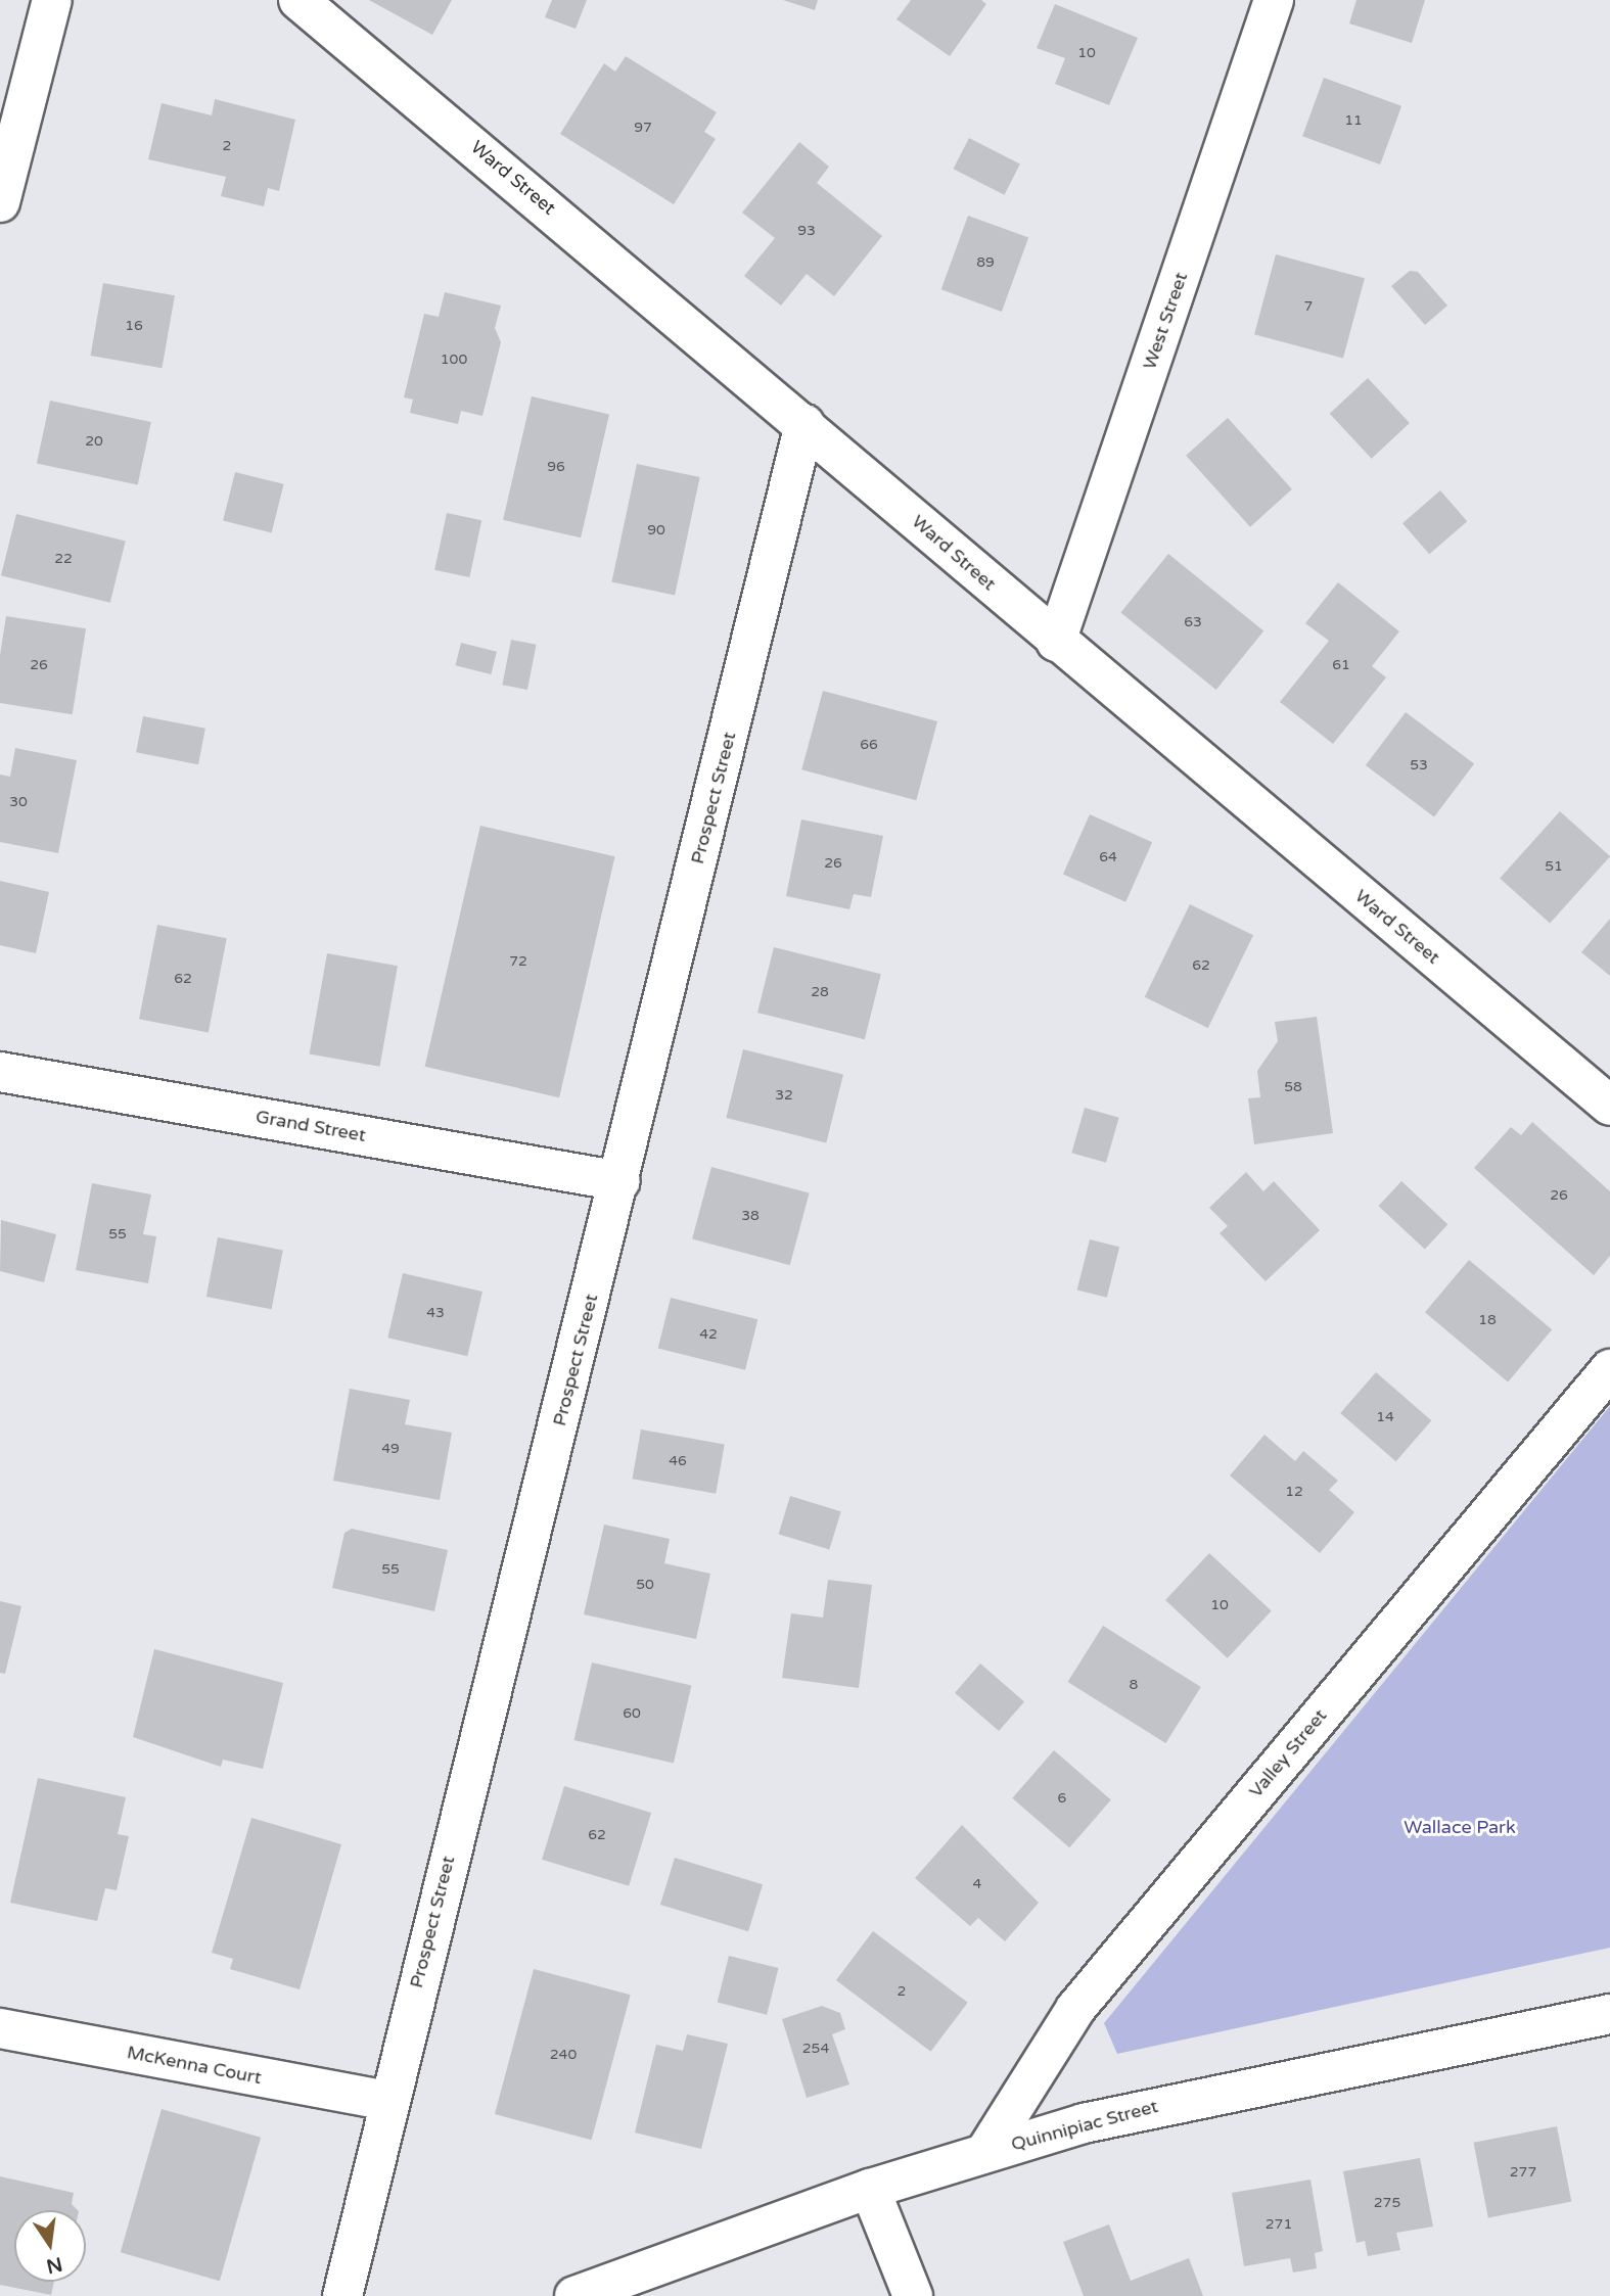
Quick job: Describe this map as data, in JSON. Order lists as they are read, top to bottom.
{
  "streets": {
    "street": [
      "Ward Street",
      "West Street",
      "Prospect Street",
      "Grand Street",
      "Valley Street",
      "McKenna Court",
      "Quinnipiac Street"
    ]
  },
  "crossings": [
    ["Ward Street", "West Street"],
    ["Ward Street", "Prospect Street"],
    ["Prospect Street", "Grand Street"],
    ["Prospect Street", "McKenna Court"],
    ["Valley Street", "Quinnipiac Street"]
  ],
  "parks": ["Wallace Park"],
  "house_numbers": [
    "10",
    "11",
    "97",
    "2",
    "93",
    "89",
    "7",
    "16",
    "100",
    "20",
    "96",
    "90",
    "22",
    "63",
    "26",
    "61",
    "66",
    "53",
    "30",
    "64",
    "26",
    "51",
    "72",
    "62",
    "62",
    "28",
    "58",
    "32",
    "26",
    "38",
    "55",
    "43",
    "18",
    "42",
    "14",
    "49",
    "46",
    "12",
    "55",
    "50",
    "10",
    "8",
    "60",
    "6",
    "62",
    "4",
    "2",
    "254",
    "240",
    "277",
    "275",
    "271"
  ],
  "north": "bottom"
}
